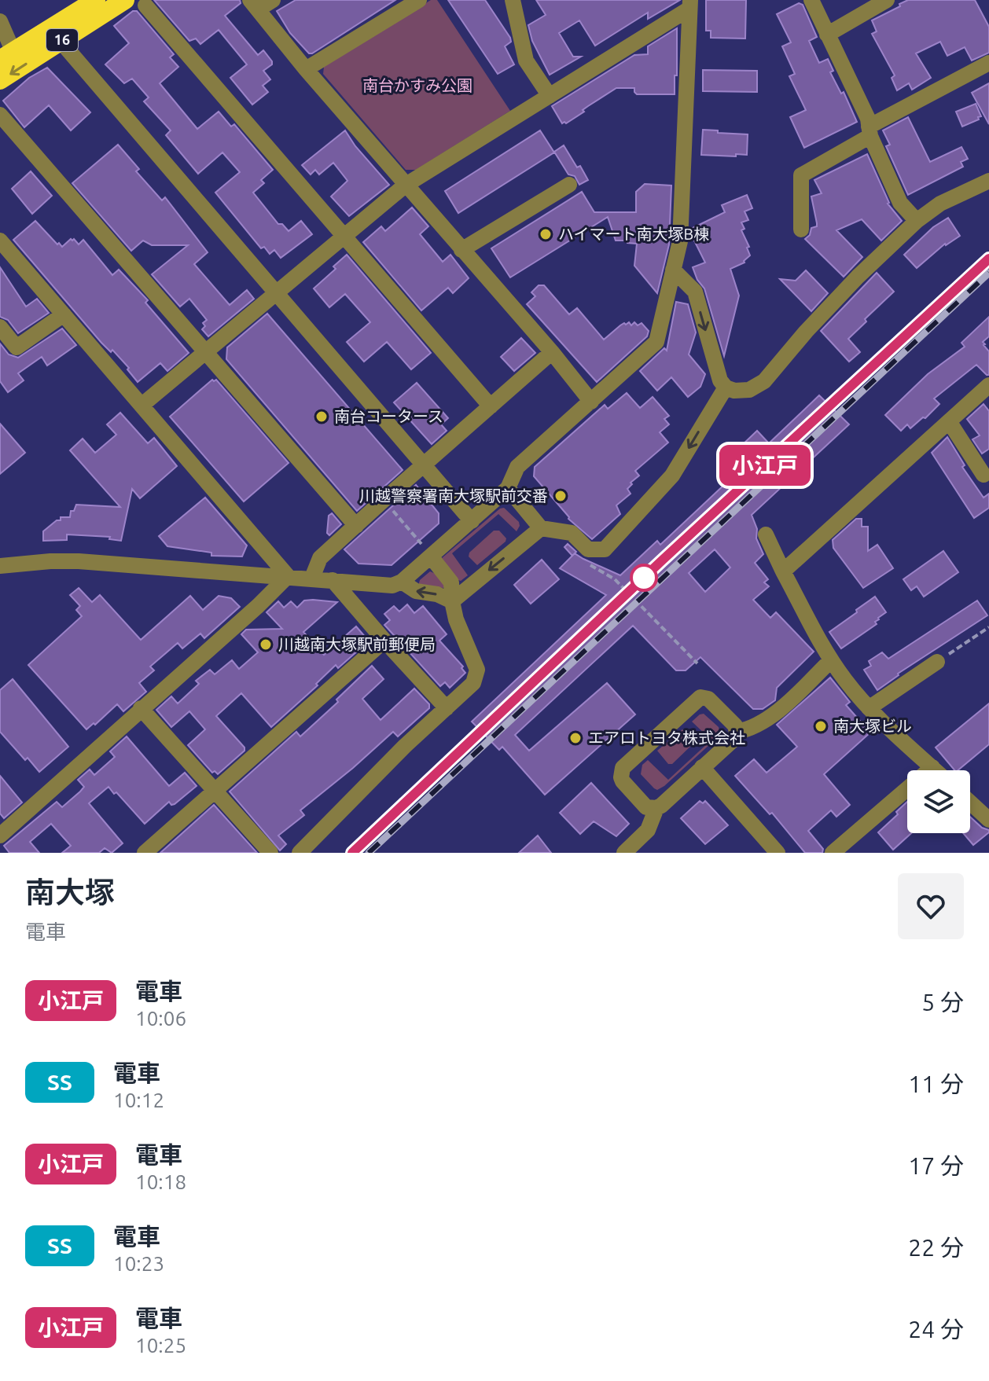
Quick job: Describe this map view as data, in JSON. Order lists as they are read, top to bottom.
{
  "streets": {
    "highway": ["16"]
  },
  "parks": ["南台かすみ公園"],
  "places": [
    "ハイマート南大塚B棟",
    "南台コータース",
    "川越警察署南大塚駅前交番",
    "川越南大塚駅前郵便局",
    "南大塚ビル",
    "エアロトヨタ株式会社"
  ],
  "page": {
    "on_map": "小江戸",
    "heading": ["南大塚", "電車"],
    "list": [
      {
        "mark": "小江戸",
        "name": "電車",
        "note": "10:06",
        "value": "5 分"
      },
      {
        "mark": "SS",
        "name": "電車",
        "note": "10:12",
        "value": "11 分"
      },
      {
        "mark": "小江戸",
        "name": "電車",
        "note": "10:18",
        "value": "17 分"
      },
      {
        "mark": "SS",
        "name": "電車",
        "note": "10:23",
        "value": "22 分"
      },
      {
        "mark": "小江戸",
        "name": "電車",
        "note": "10:25",
        "value": "24 分"
      }
    ]
  }
}
